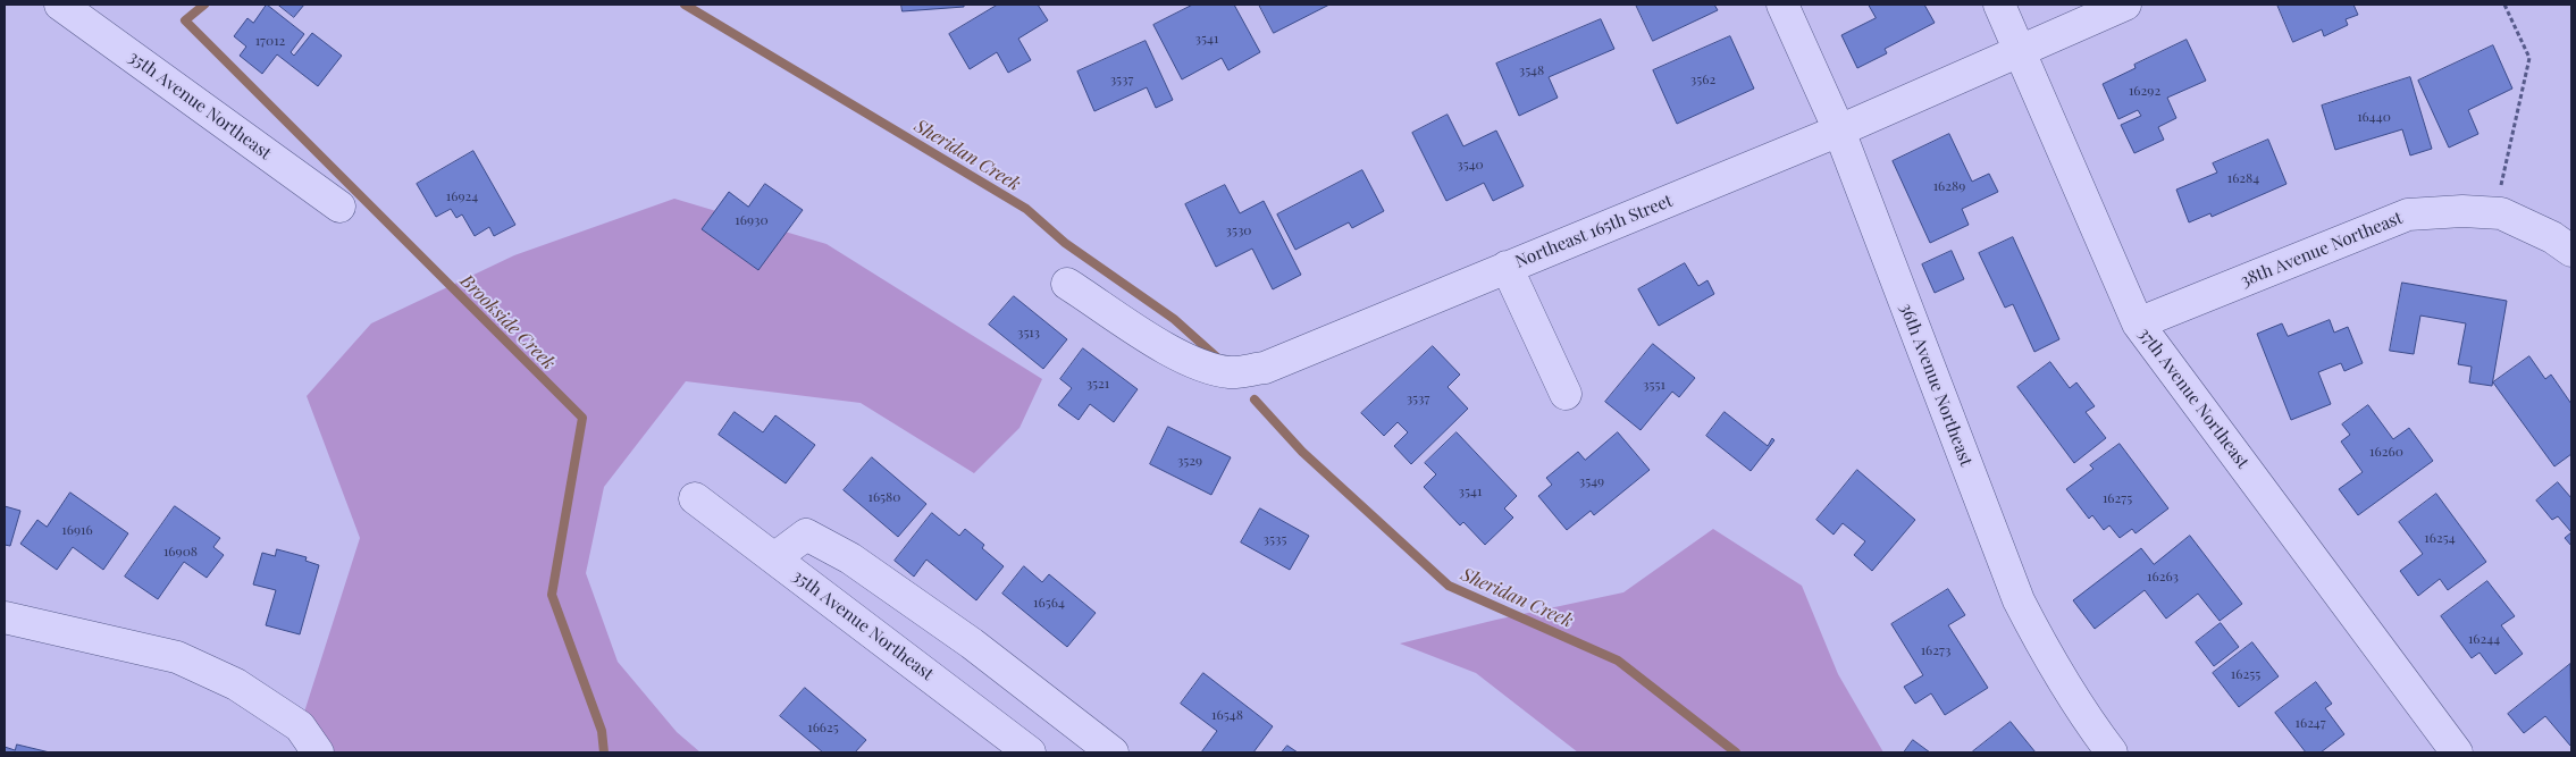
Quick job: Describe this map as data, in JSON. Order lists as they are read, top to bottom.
{
  "streets": {
    "street": [
      "35th Avenue Northeast",
      "Northeast 165th Street",
      "38th Avenue Northeast",
      "36th Avenue Northeast",
      "37th Avenue Northeast"
    ]
  },
  "crossings": [
    ["Northeast 165th Street", "36th Avenue Northeast"],
    ["Northeast 165th Street", "37th Avenue Northeast"],
    ["38th Avenue Northeast", "37th Avenue Northeast"]
  ],
  "water": ["Sheridan Creek", "Brookside Creek"],
  "house_numbers": [
    "3541",
    "17012",
    "3548",
    "3537",
    "3562",
    "16292",
    "16440",
    "3540",
    "16284",
    "16289",
    "16924",
    "16930",
    "3530",
    "3513",
    "3521",
    "3551",
    "3537",
    "16260",
    "3529",
    "3549",
    "3541",
    "16580",
    "16275",
    "16916",
    "16254",
    "3535",
    "16908",
    "16263",
    "16564",
    "16244",
    "16273",
    "16255",
    "16548",
    "16247",
    "16625"
  ]
}
